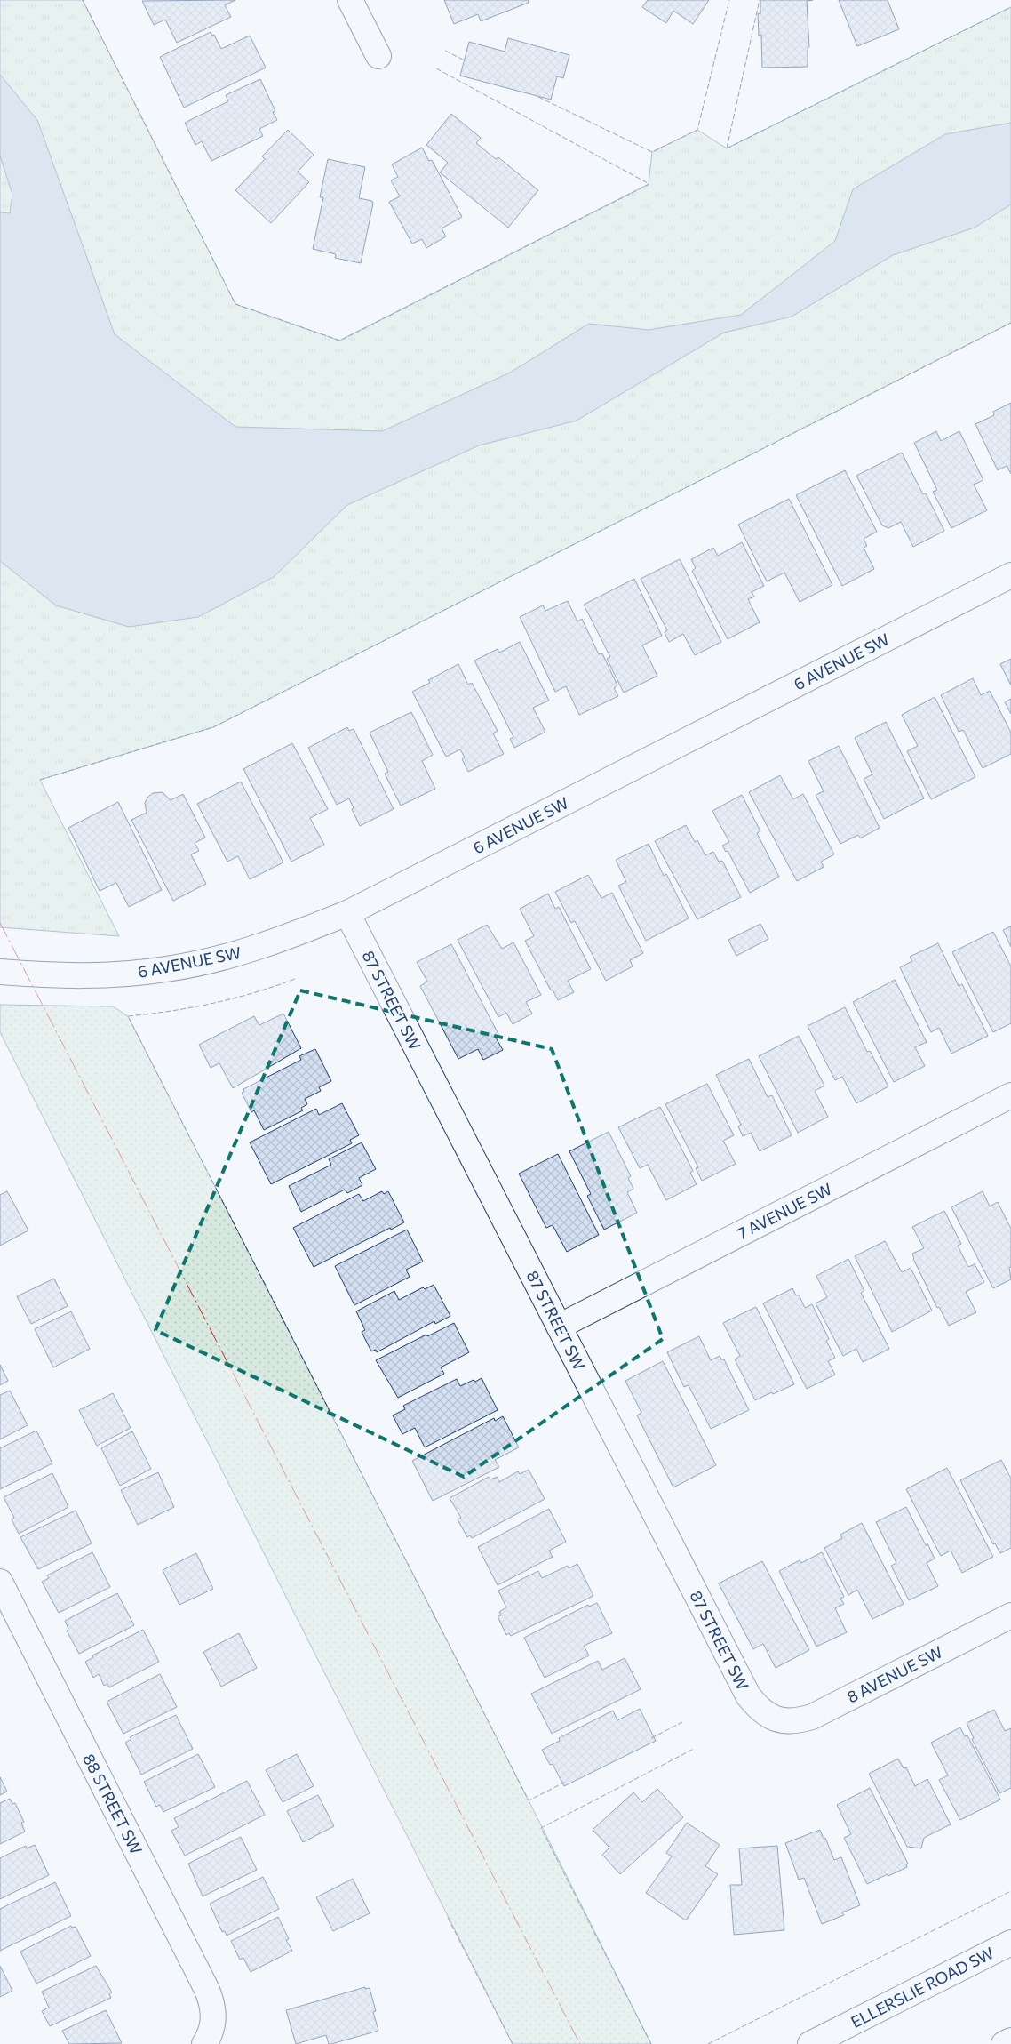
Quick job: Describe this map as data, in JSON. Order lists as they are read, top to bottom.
{
  "streets": {
    "street": [
      "6 AVENUE SW",
      "87 STREET SW",
      "7 AVENUE SW",
      "8 AVENUE SW",
      "88 STREET SW",
      "ELLERSLIE ROAD SW"
    ]
  },
  "crossings": [
    ["6 AVENUE SW", "87 STREET SW"],
    ["87 STREET SW", "7 AVENUE SW"],
    ["87 STREET SW", "8 AVENUE SW"]
  ]
}
